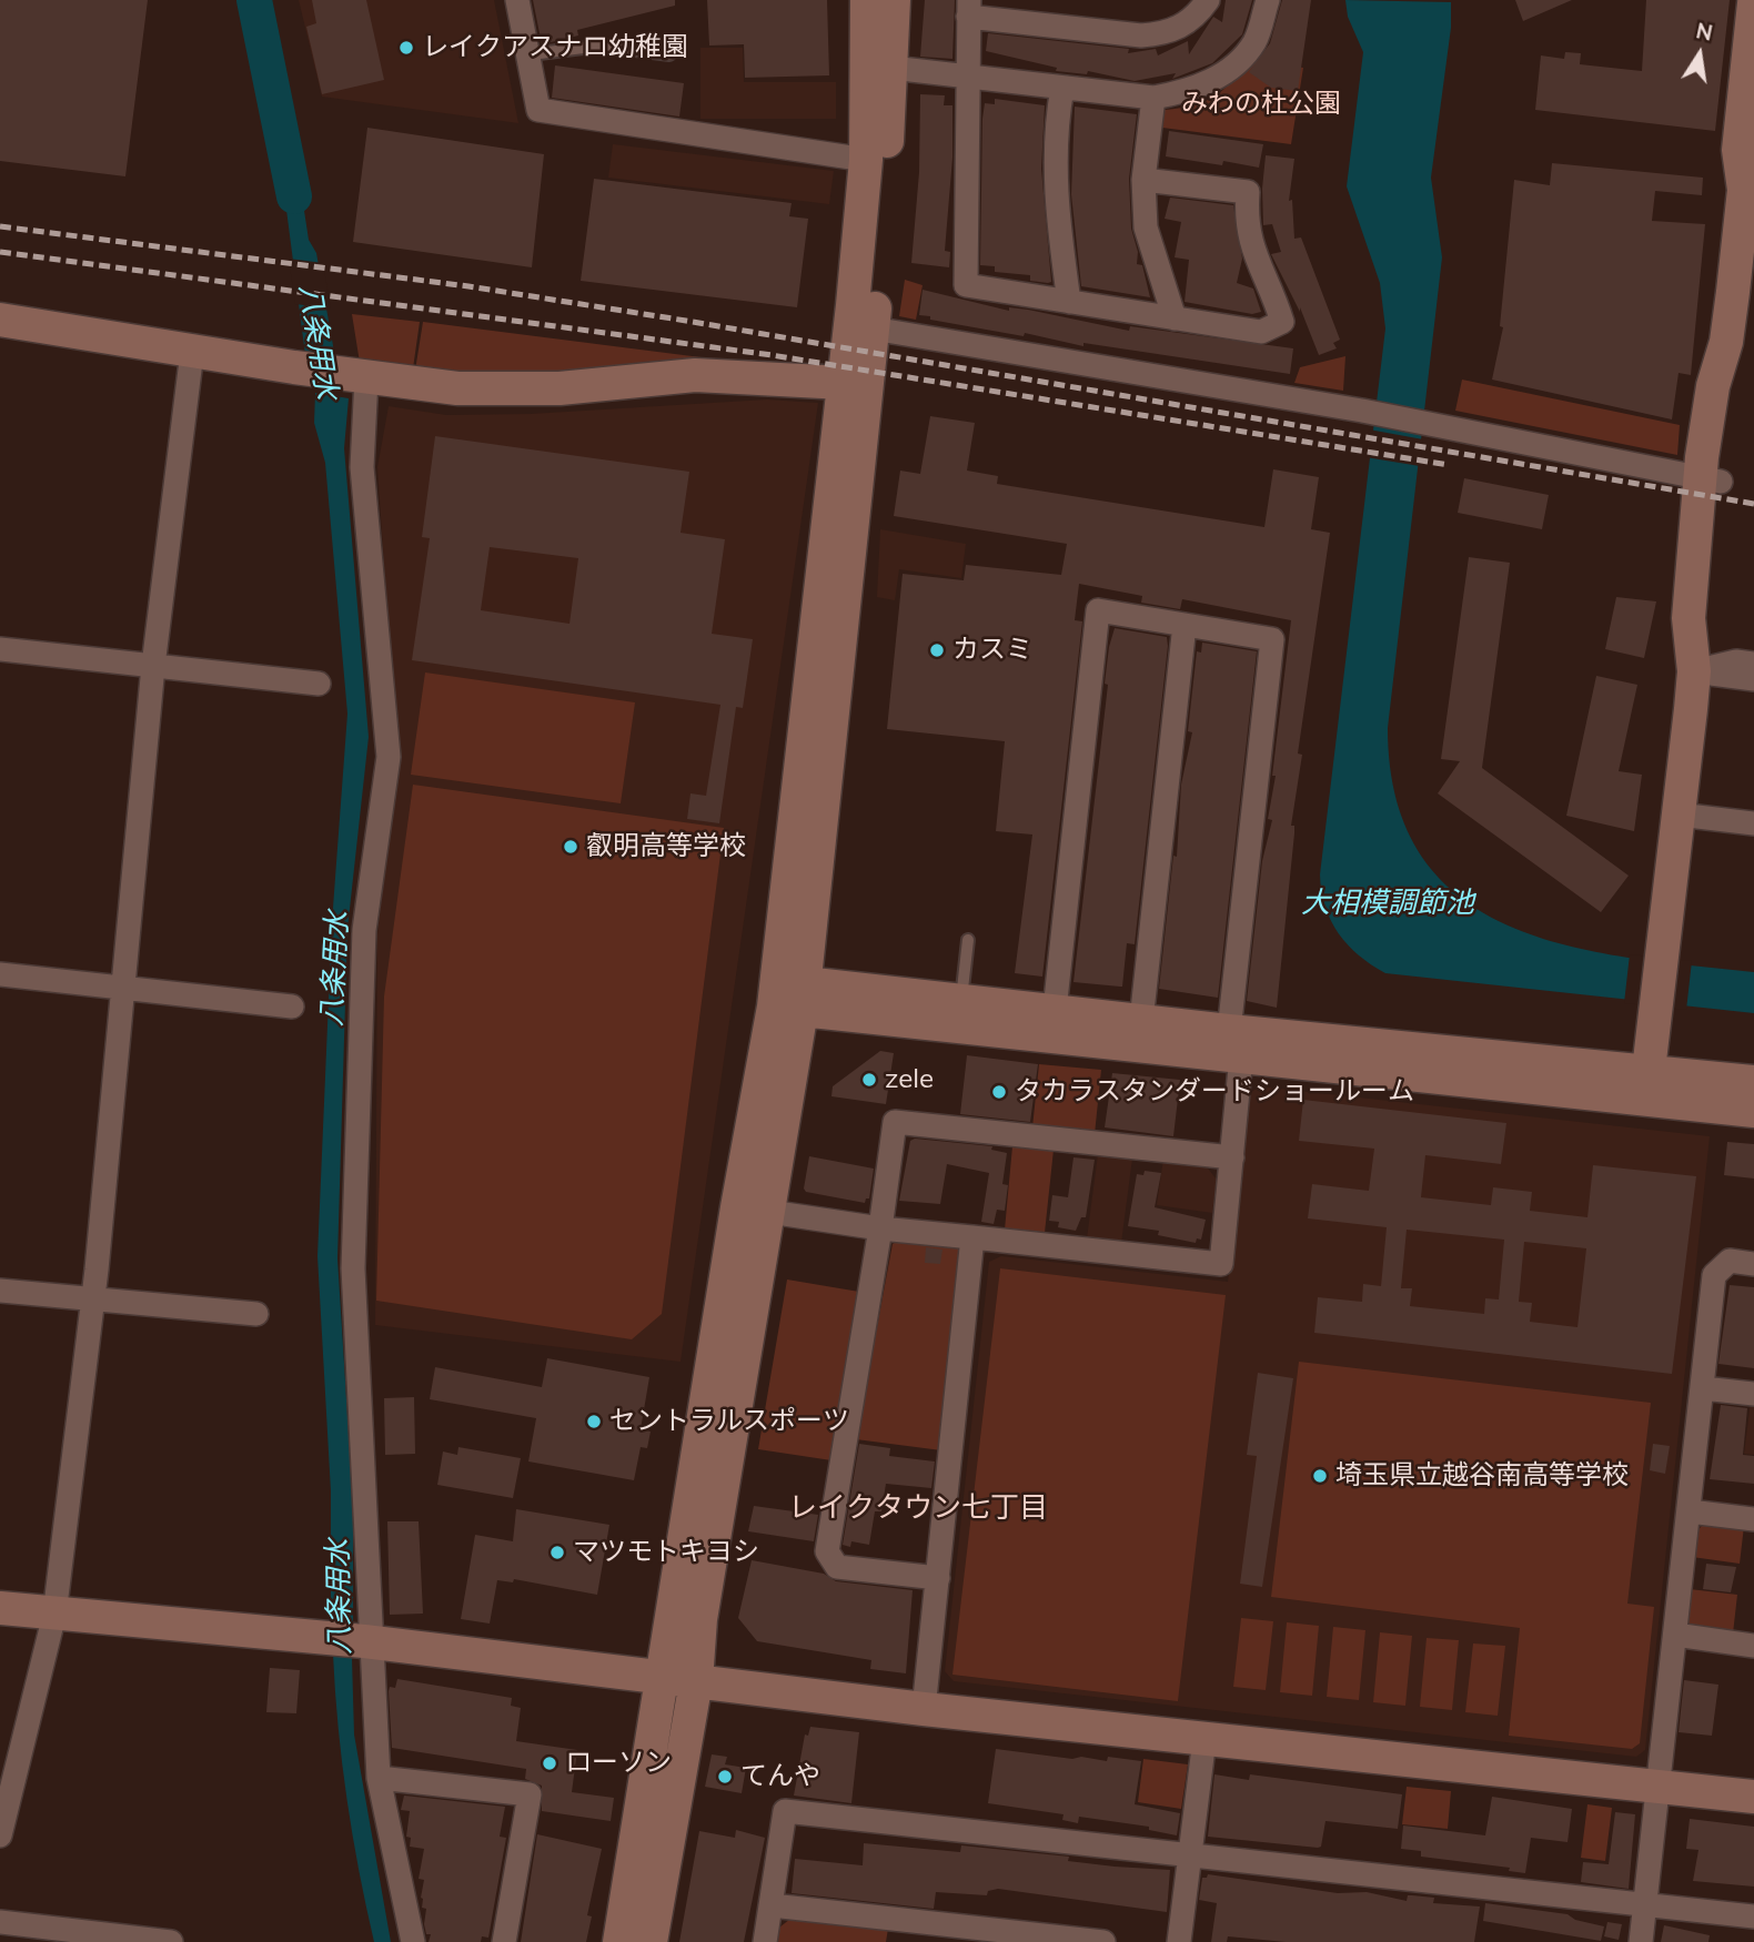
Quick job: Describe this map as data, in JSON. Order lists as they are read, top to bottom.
{
  "districts": ["レイクタウン七丁目"],
  "water": ["八条用水", "大相模調節池"],
  "parks": ["みわの杜公園"],
  "places": [
    "レイクアスナロ幼稚園",
    "カスミ",
    "叡明高等学校",
    "zele",
    "タカラスタンダードショールーム",
    "セントラルスポーツ",
    "埼玉県立越谷南高等学校",
    "マツモトキヨシ",
    "ローソン",
    "てんや"
  ],
  "north": "top"
}
